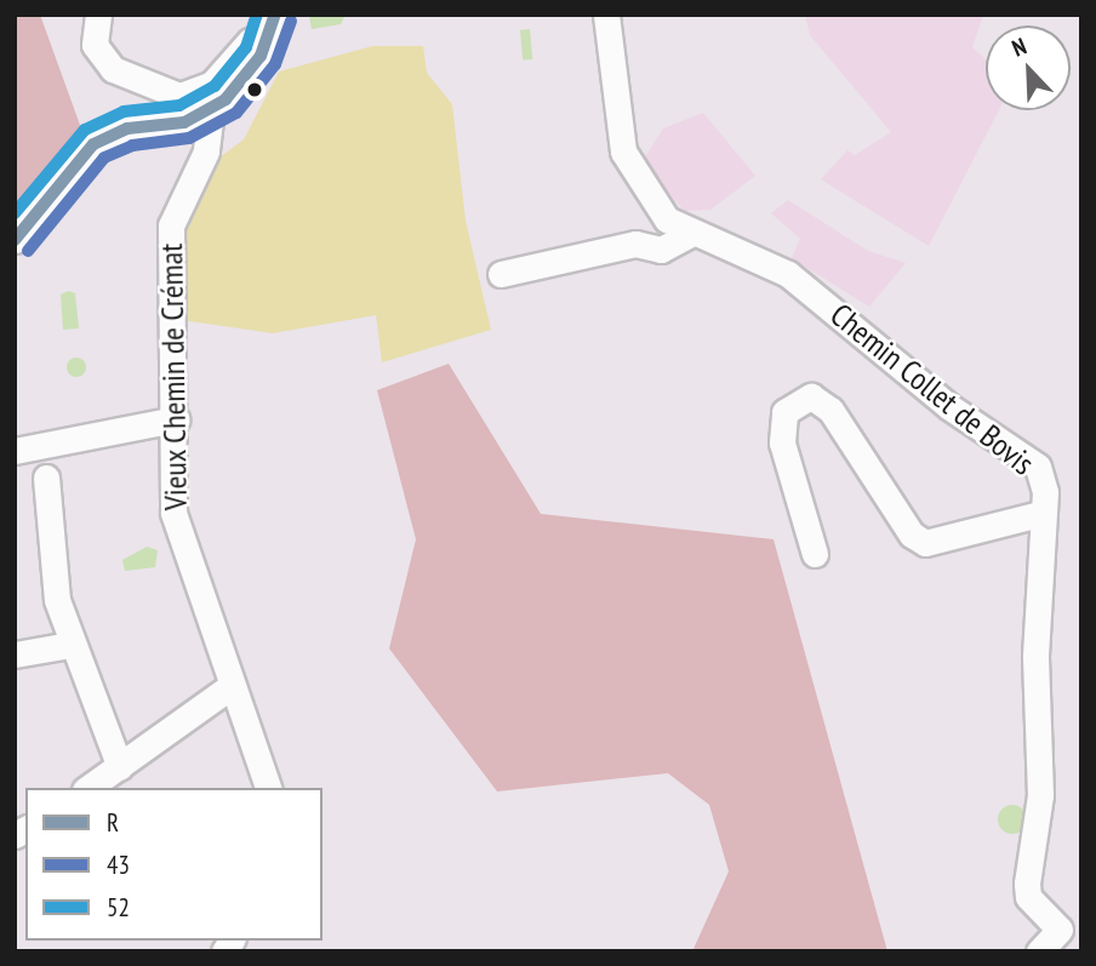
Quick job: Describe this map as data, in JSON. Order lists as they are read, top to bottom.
{
  "streets": {
    "street": ["Vieux Chemin de Crémat", "Chemin Collet de Bovis"]
  },
  "lines": ["transit line R", "transit line 52", "transit line 43"],
  "legend": ["R", "43", "52"],
  "north": "top left"
}
